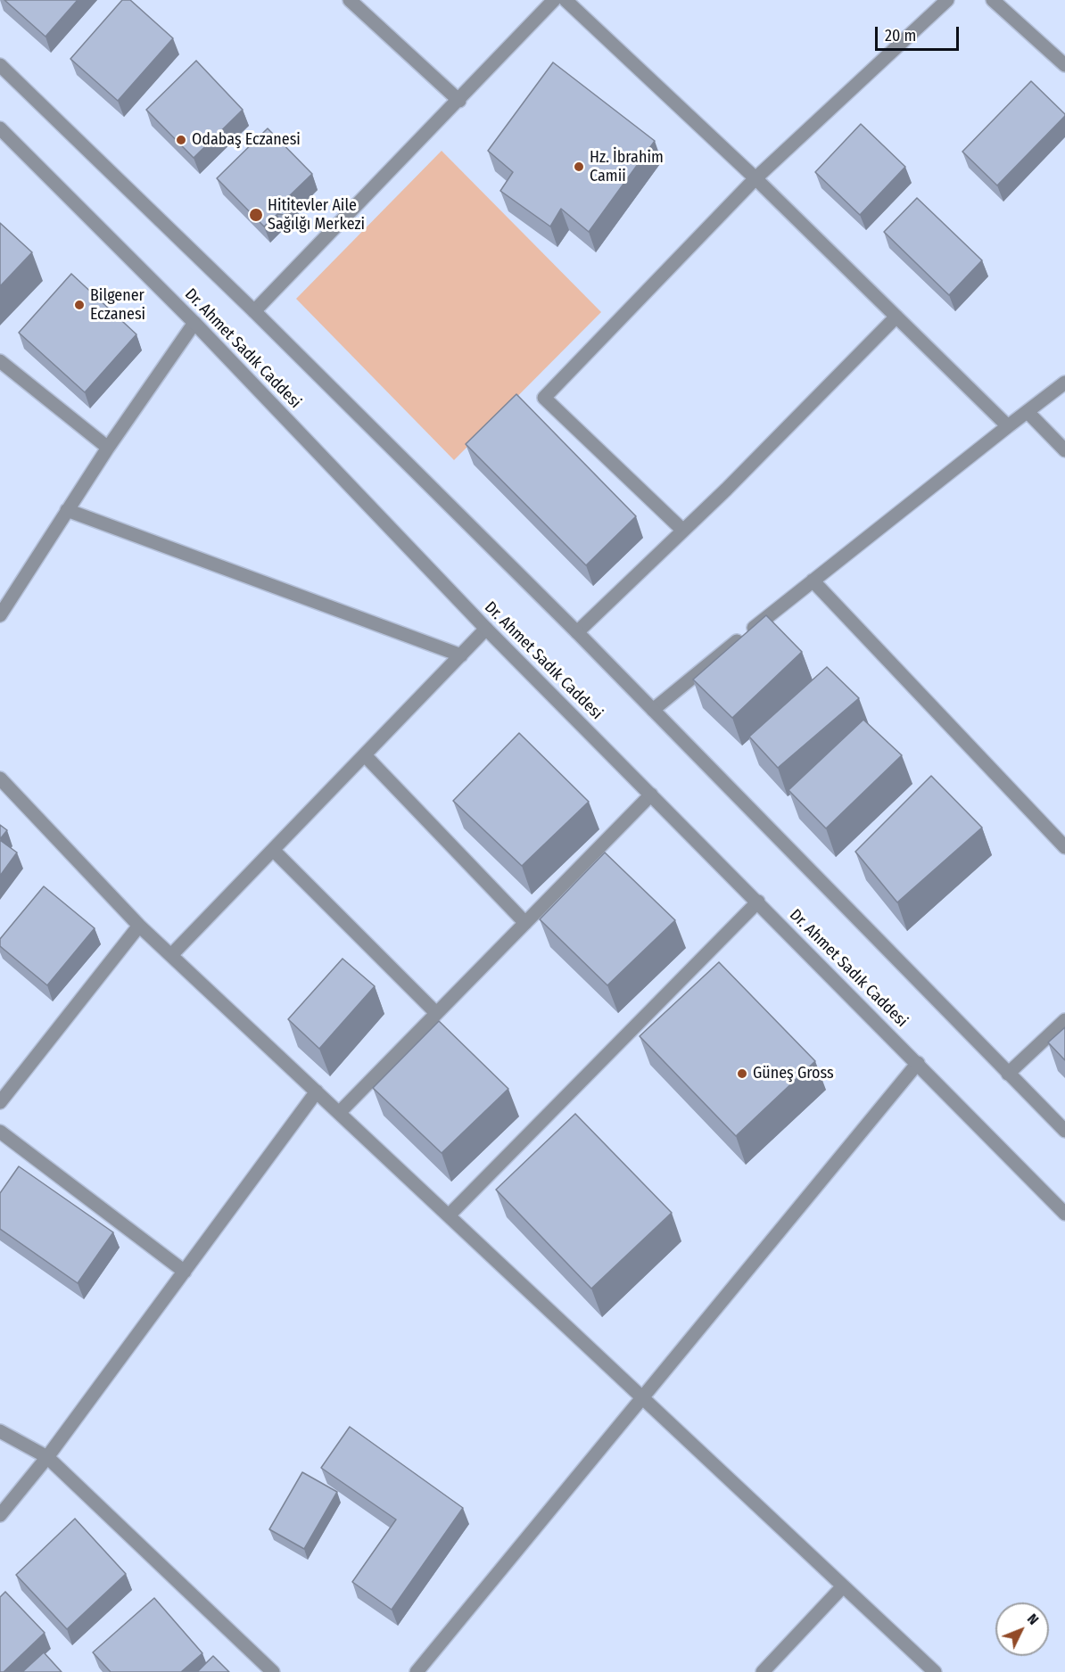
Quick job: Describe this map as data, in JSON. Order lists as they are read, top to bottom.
{
  "streets": {
    "street": ["Dr. Ahmet Sadık Caddesi"]
  },
  "places": [
    "Odabaş Eczanesi",
    "Hz. İbrahim Camii",
    "Hititevler Aile Sağılğı Merkezi",
    "Bilgener Eczanesi",
    "Güneş Gross"
  ],
  "scale_bar": "20 m",
  "north": "top right"
}
